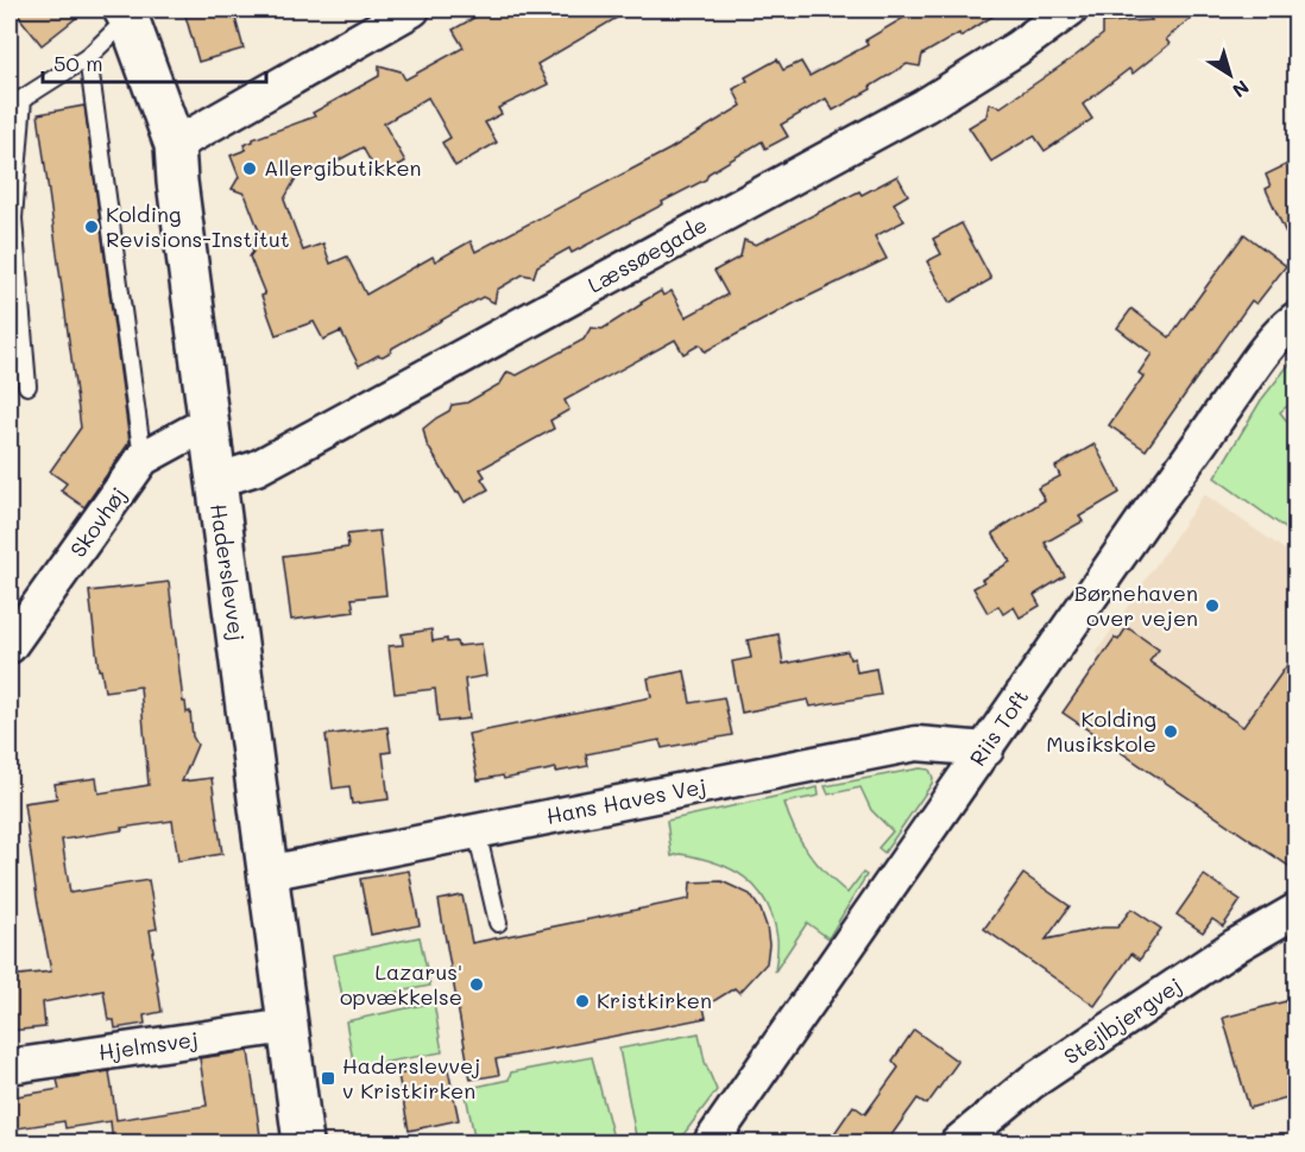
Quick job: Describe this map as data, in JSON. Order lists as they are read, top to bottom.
{
  "streets": {
    "street": [
      "Læssøegade",
      "Skovhøj",
      "Haderslevvej",
      "Riis Toft",
      "Hans Haves Vej",
      "Stejlbjergvej",
      "Hjelmsvej"
    ]
  },
  "crossings": [
    ["Læssøegade", "Haderslevvej"],
    ["Skovhøj", "Haderslevvej"],
    ["Haderslevvej", "Hans Haves Vej"],
    ["Haderslevvej", "Hjelmsvej"],
    ["Riis Toft", "Hans Haves Vej"]
  ],
  "places": {
    "other": [
      "Allergibutikken",
      "Kolding Revisions-Institut",
      "Børnehaven over vejen",
      "Kolding Musikskole",
      "Lazarus' opvækkelse",
      "Kristkirken"
    ],
    "transit": ["Haderslevvej v Kristkirken"]
  },
  "scale_bar": "50 m",
  "north": "bottom right"
}
